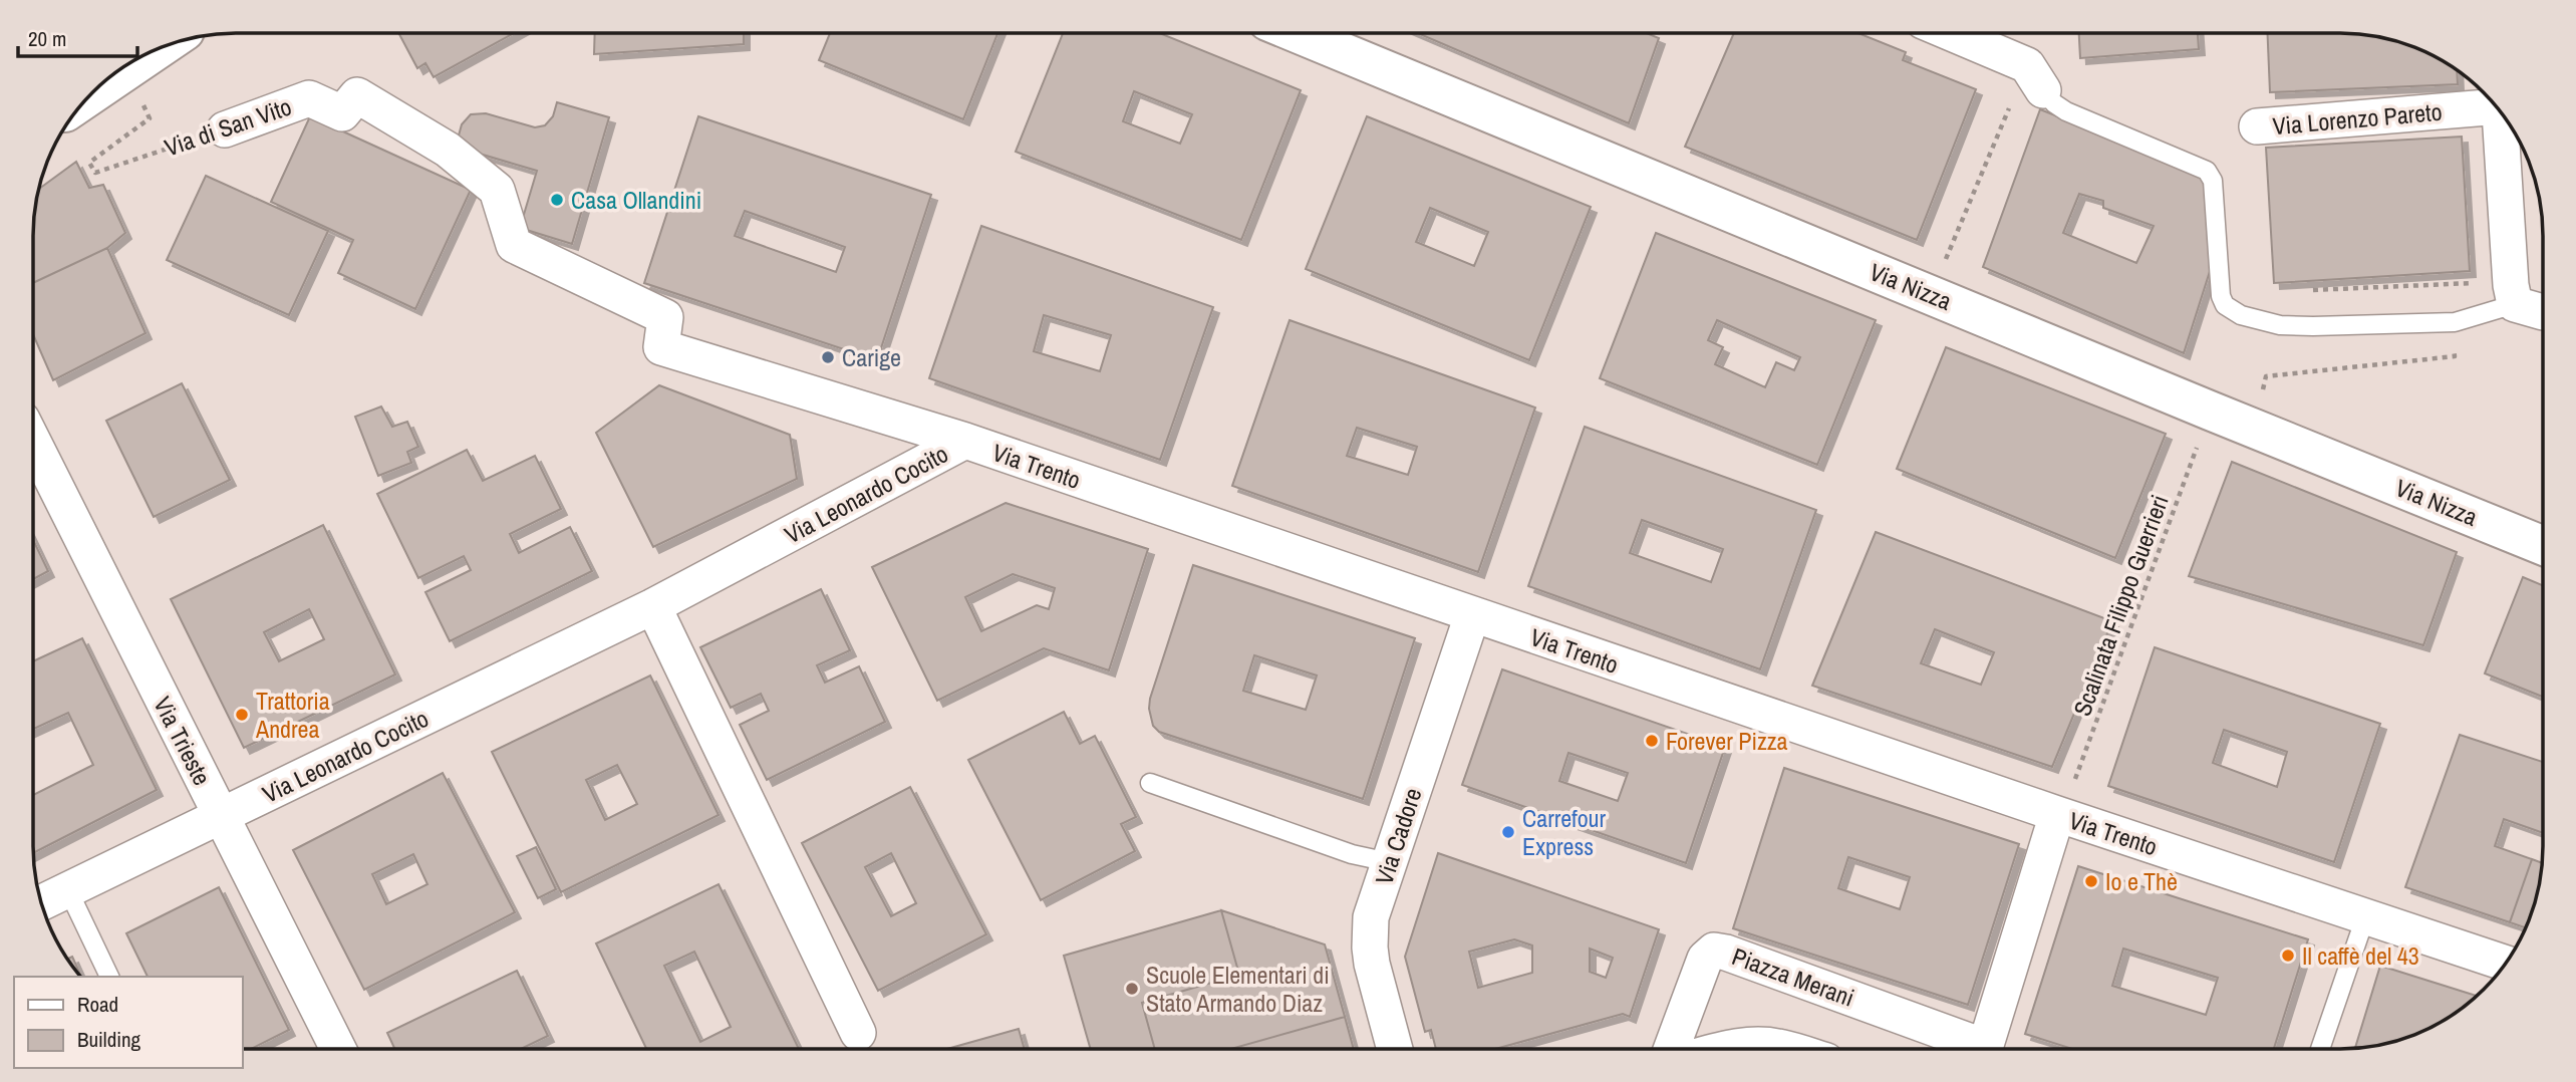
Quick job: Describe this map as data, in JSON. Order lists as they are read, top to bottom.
{
  "streets": {
    "street": [
      "Via Lorenzo Pareto",
      "Via di San Vito",
      "Via Nizza",
      "Via Trento",
      "Via Leonardo Cocito",
      "Via Trieste",
      "Via Cadore",
      "Piazza Merani"
    ],
    "path": ["Scalinata Filippo Guerrieri"]
  },
  "crossings": [
    ["Via di San Vito", "Via Trento"],
    ["Via Trento", "Via Leonardo Cocito"],
    ["Via Trento", "Via Cadore"],
    ["Via Trento", "Piazza Merani"],
    ["Via Leonardo Cocito", "Via Trieste"]
  ],
  "places": [
    "Casa Ollandini",
    "Carige",
    "Trattoria Andrea",
    "Forever Pizza",
    "Carrefour Express",
    "Io e Thè",
    "Il caffè del 43",
    "Scuole Elementari di Stato Armando Diaz"
  ],
  "legend": ["Road", "Building"],
  "scale_bar": "20 m"
}
